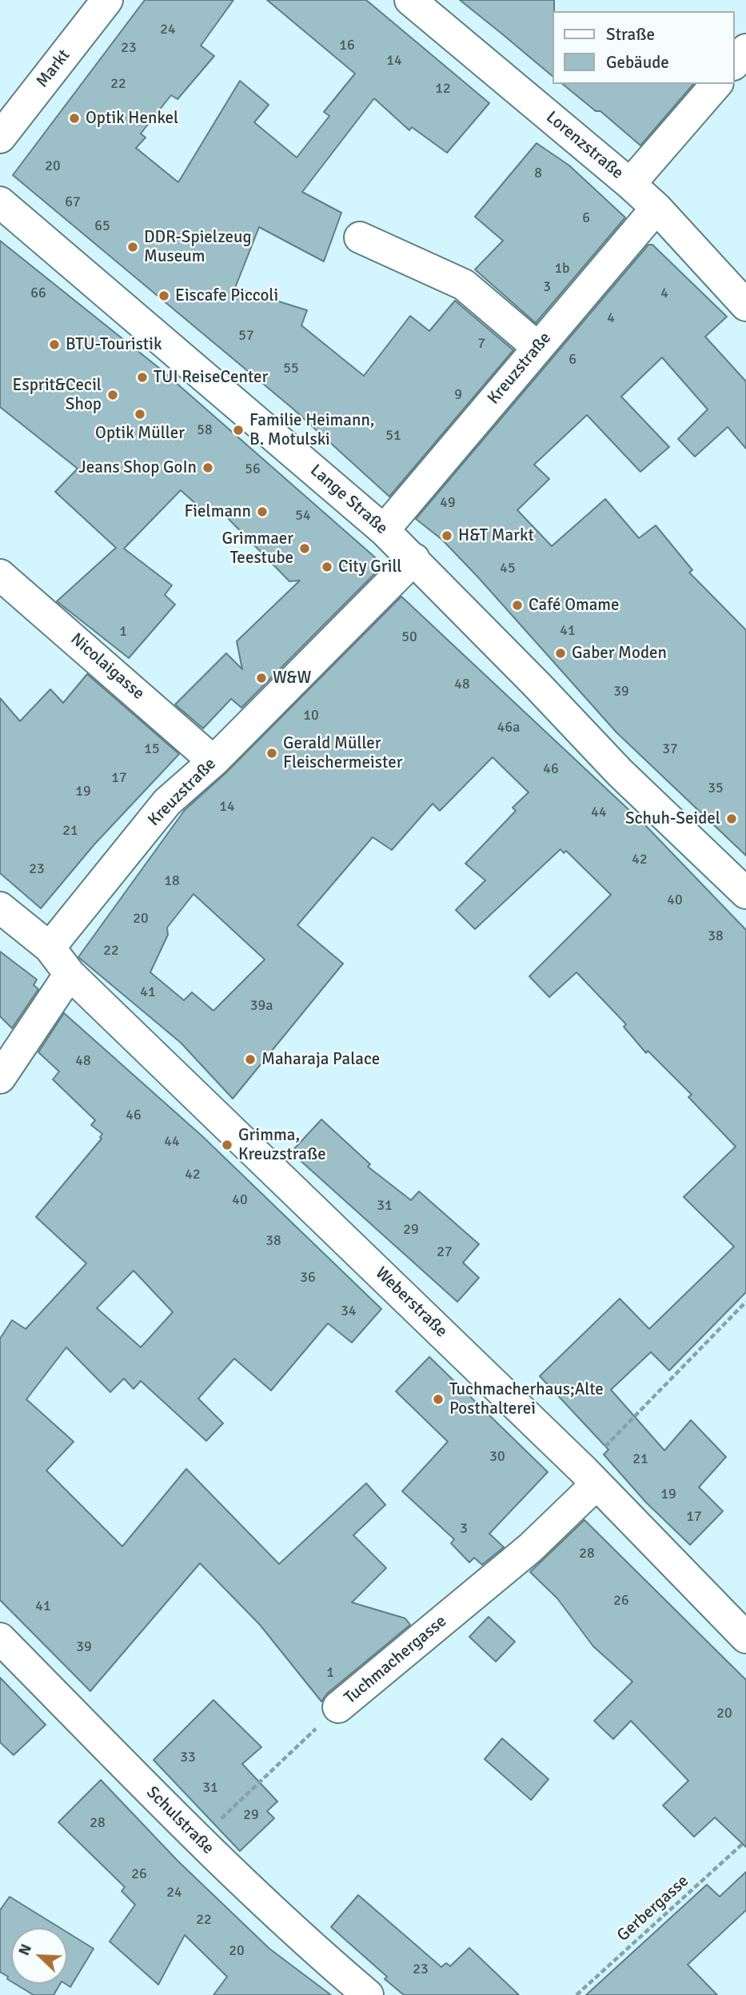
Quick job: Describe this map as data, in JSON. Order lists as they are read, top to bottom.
{
  "streets": {
    "street": [
      "Markt",
      "Lorenzstraße",
      "Kreuzstraße",
      "Lange Straße",
      "Nicolaigasse",
      "Weberstraße",
      "Tuchmachergasse",
      "Schulstraße"
    ],
    "path": ["Gerbergasse"]
  },
  "crossings": [
    ["Lorenzstraße", "Kreuzstraße"],
    ["Kreuzstraße", "Lange Straße"],
    ["Kreuzstraße", "Nicolaigasse"],
    ["Weberstraße", "Tuchmachergasse"],
    ["Tuchmachergasse", "Schulstraße"]
  ],
  "places": [
    "Optik Henkel",
    "DDR-Spielzeug Museum",
    "Eiscafe Piccoli",
    "BTU-Touristik",
    "TUI ReiseCenter",
    "Esprit&Cecil Shop",
    "Optik Müller",
    "Familie Heimann, B. Motulski",
    "Jeans Shop GoIn",
    "Fielmann",
    "H&T Markt",
    "Grimmaer Teestube",
    "City Grill",
    "Café Omame",
    "Gaber Moden",
    "W&W",
    "Gerald Müller Fleischermeister",
    "Schuh-Seidel",
    "Maharaja Palace",
    "Grimma, Kreuzstraße",
    "Tuchmacherhaus;Alte Posthalterei"
  ],
  "house_numbers": [
    "24",
    "16",
    "23",
    "14",
    "22",
    "12",
    "20",
    "8",
    "67",
    "6",
    "65",
    "1b",
    "3",
    "66",
    "4",
    "4",
    "57",
    "7",
    "6",
    "55",
    "9",
    "58",
    "51",
    "56",
    "49",
    "54",
    "45",
    "41",
    "1",
    "50",
    "48",
    "39",
    "10",
    "46a",
    "15",
    "37",
    "46",
    "17",
    "35",
    "19",
    "14",
    "44",
    "21",
    "42",
    "23",
    "18",
    "40",
    "20",
    "38",
    "22",
    "41",
    "39a",
    "48",
    "46",
    "44",
    "42",
    "40",
    "31",
    "29",
    "38",
    "27",
    "36",
    "34",
    "30",
    "21",
    "19",
    "17",
    "3",
    "28",
    "26",
    "41",
    "39",
    "1",
    "20",
    "33",
    "31",
    "29",
    "28",
    "26",
    "24",
    "22",
    "20",
    "23"
  ],
  "legend": ["Straße", "Gebäude"],
  "north": "top left"
}
